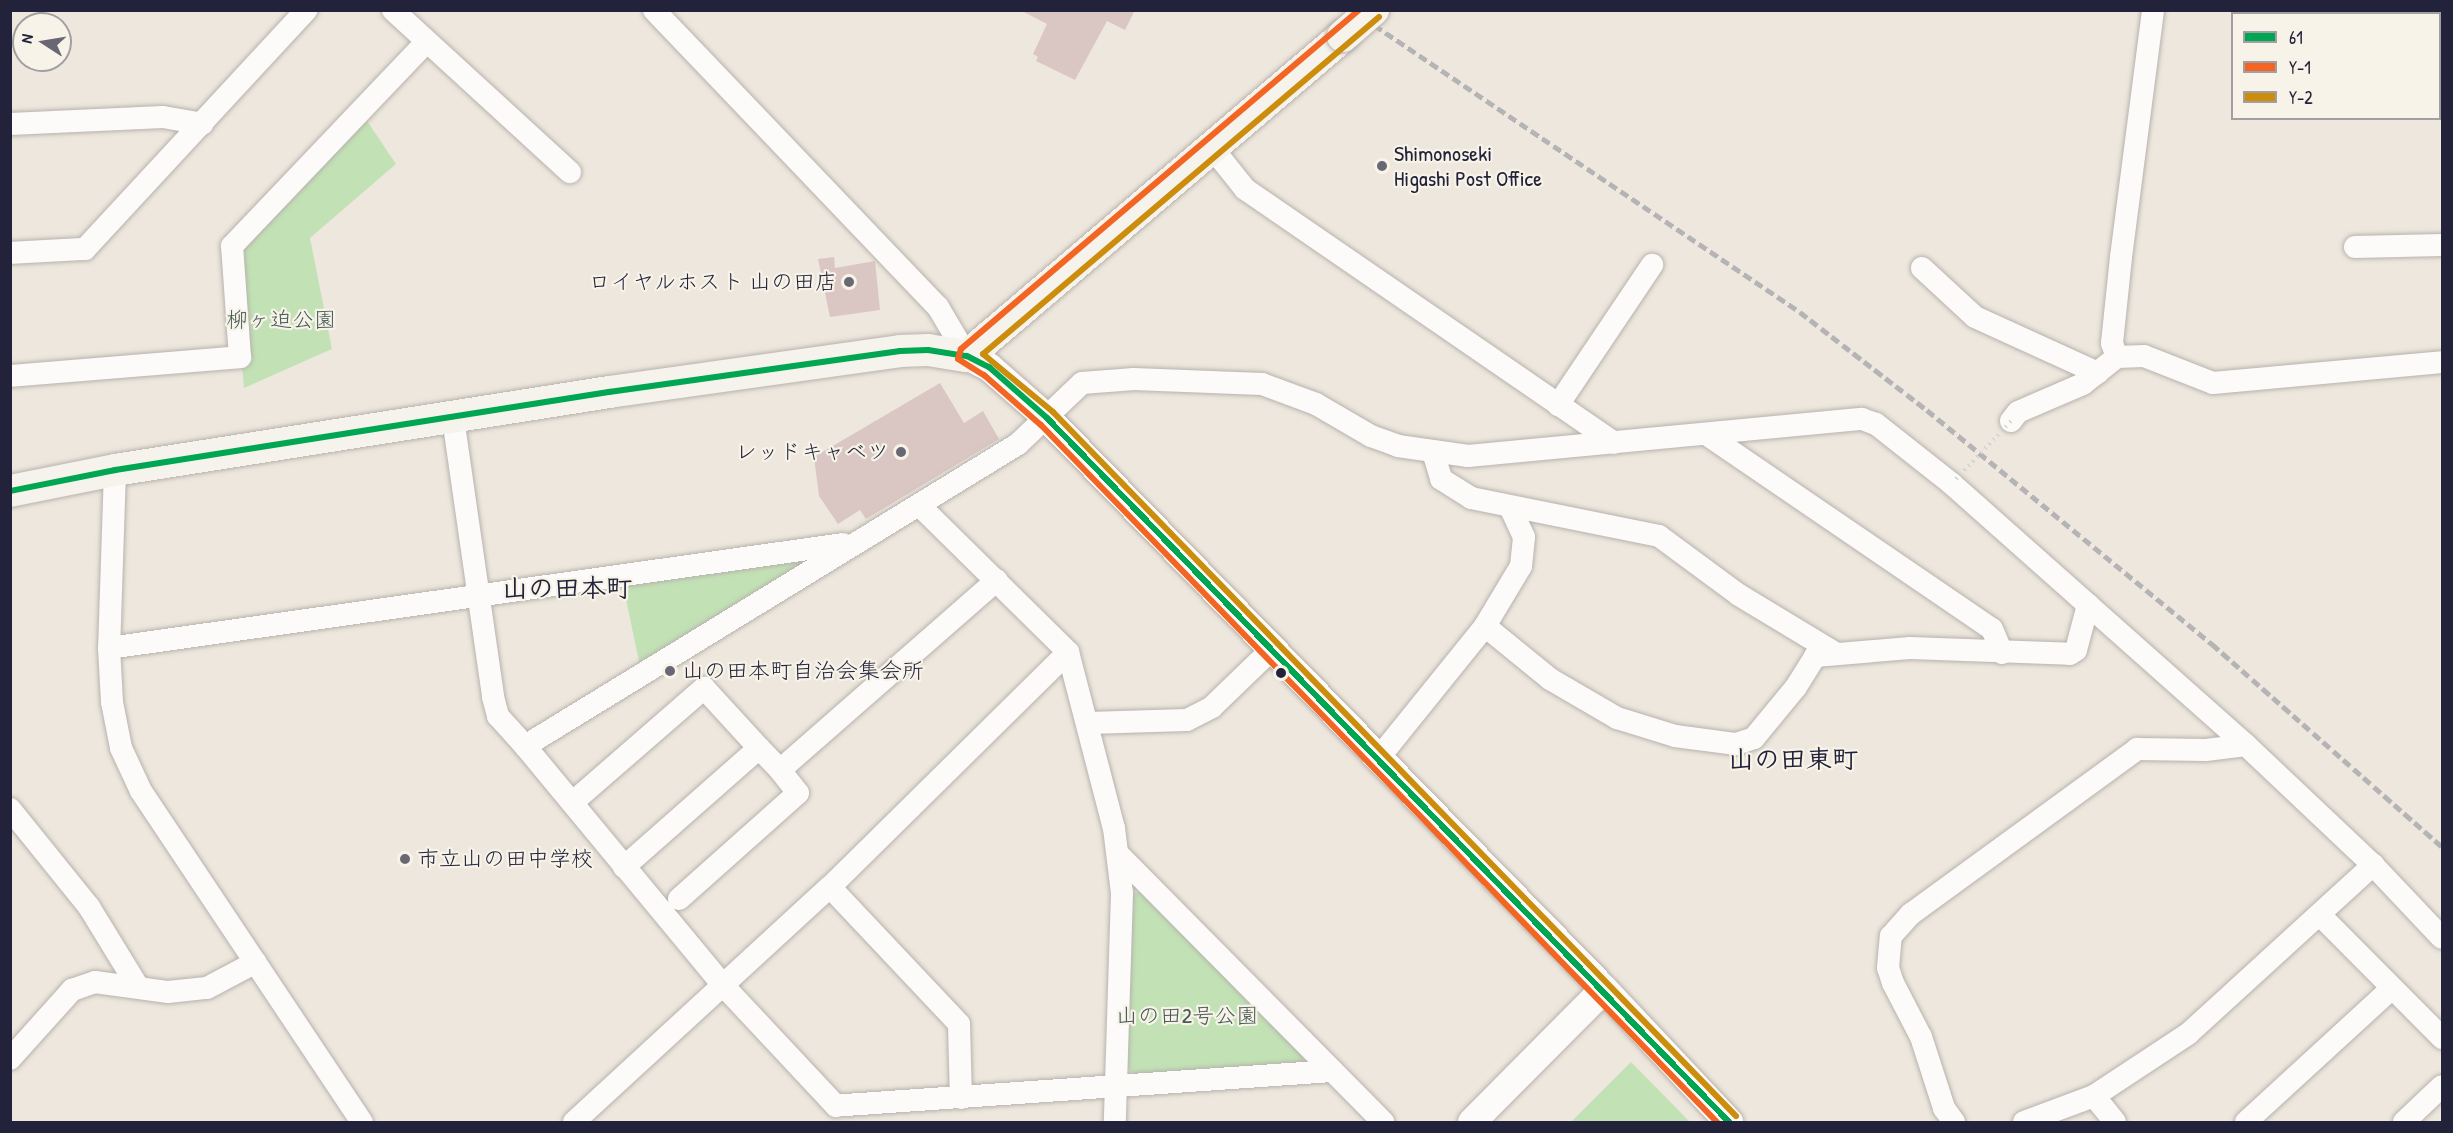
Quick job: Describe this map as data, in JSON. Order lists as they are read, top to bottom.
{
  "districts": ["山の田本町", "山の田東町"],
  "parks": ["柳ヶ迫公園", "山の田2号公園"],
  "places": [
    "Shimonoseki Higashi Post Office",
    "ロイヤルホスト 山の田店",
    "レッドキャベツ",
    "山の田本町自治会集会所",
    "市立山の田中学校"
  ],
  "lines": ["transit line Y-1", "transit line Y-2", "transit line 61"],
  "legend": ["61", "Y-1", "Y-2"],
  "north": "left"
}
